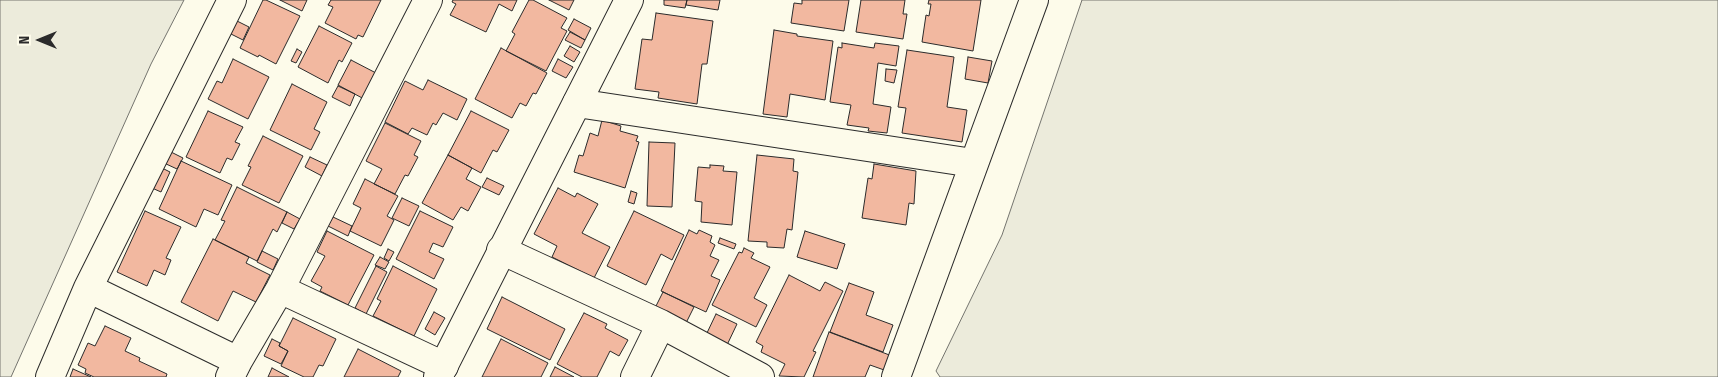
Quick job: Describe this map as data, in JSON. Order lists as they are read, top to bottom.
{
  "north": "left"
}
